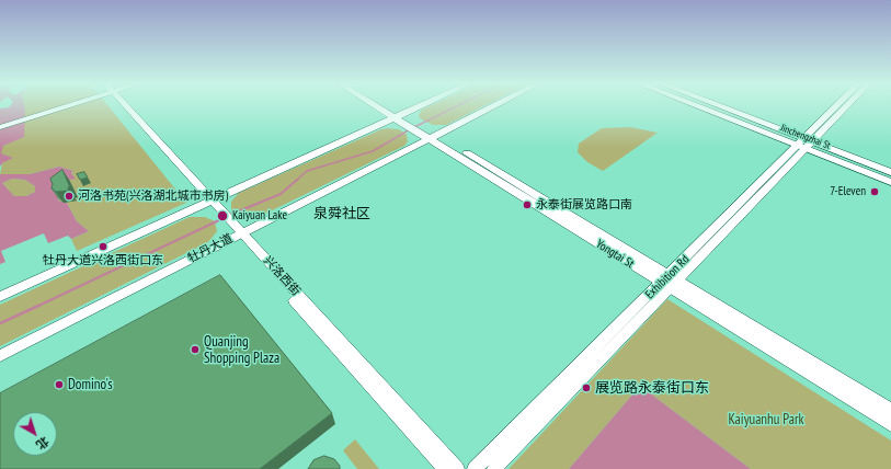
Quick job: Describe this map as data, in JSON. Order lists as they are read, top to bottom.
{
  "streets": {
    "main road": ["Jinchengzhai St", "牡丹大道", "Yongtai St"],
    "street": ["兴洛西街", "Exhibition Rd"]
  },
  "crossings": [
    ["Jinchengzhai St", "Exhibition Rd"],
    ["牡丹大道", "Yongtai St"],
    ["牡丹大道", "兴洛西街"],
    ["Yongtai St", "Exhibition Rd"]
  ],
  "districts": ["泉舜社区"],
  "parks": ["Kaiyuanhu Park"],
  "places": [
    "7-Eleven",
    "河洛书苑(兴洛湖北城市书房)",
    "永泰街展览路口南",
    "Kaiyuan Lake",
    "牡丹大道兴洛西街口东",
    "Quanjing Shopping Plaza",
    "Domino's",
    "展览路永泰街口东"
  ],
  "north": "bottom right"
}
